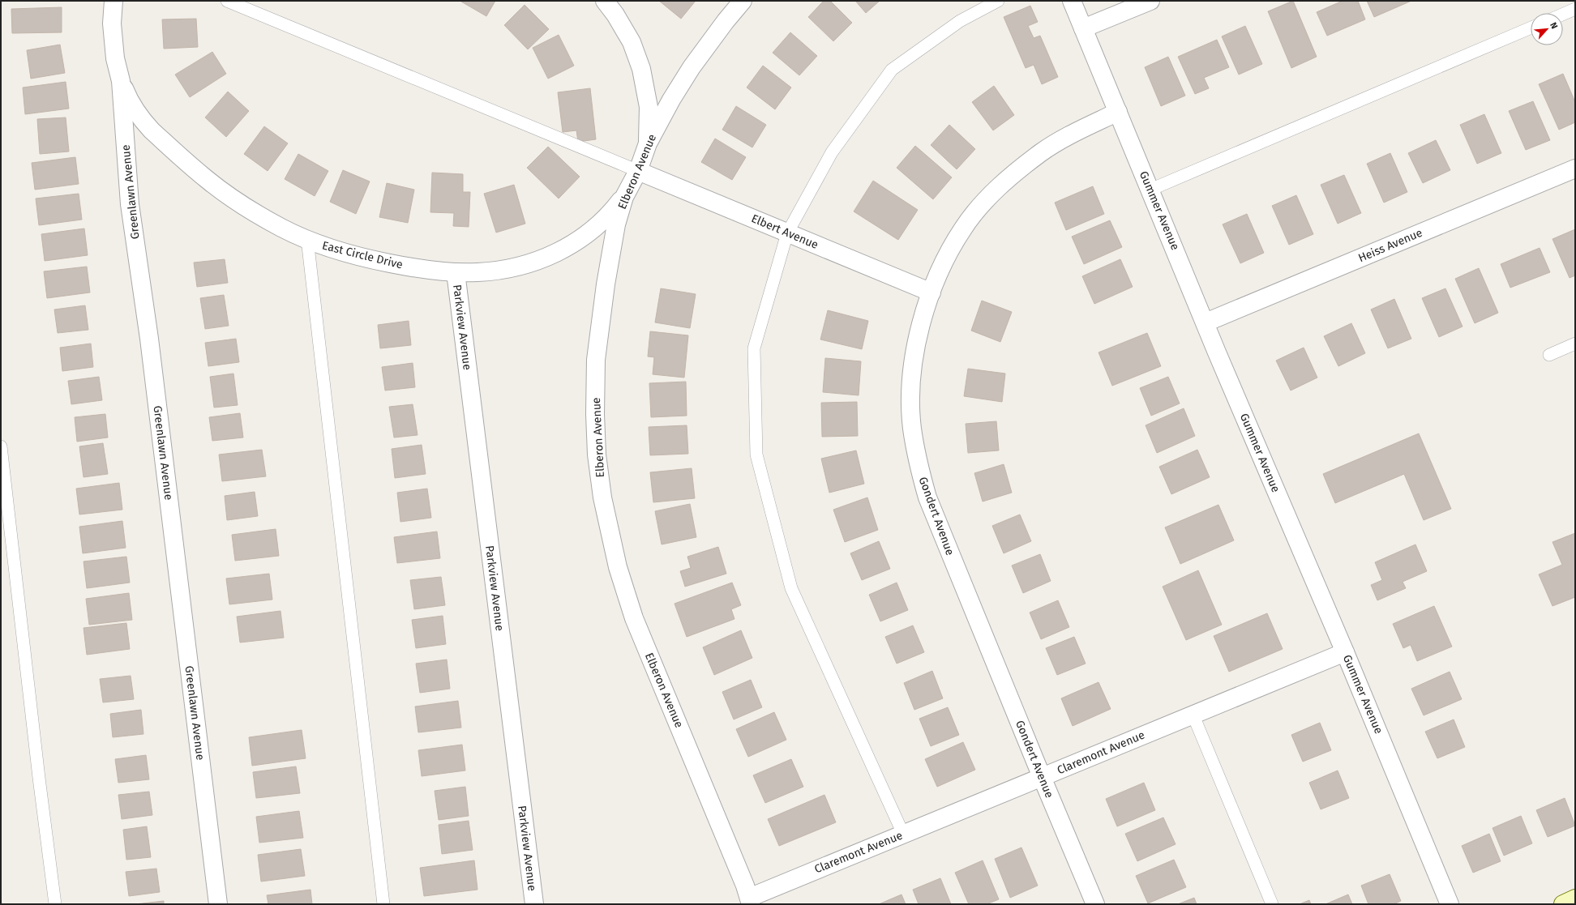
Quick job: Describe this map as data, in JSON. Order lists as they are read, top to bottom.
{
  "streets": {
    "street": [
      "Elberon Avenue",
      "Greenlawn Avenue",
      "Gummer Avenue",
      "Elbert Avenue",
      "Heiss Avenue",
      "East Circle Drive",
      "Parkview Avenue",
      "Gondert Avenue",
      "Claremont Avenue"
    ]
  },
  "crossings": [
    ["Elberon Avenue", "Elbert Avenue"],
    ["Elberon Avenue", "East Circle Drive"],
    ["Elberon Avenue", "Claremont Avenue"],
    ["Greenlawn Avenue", "East Circle Drive"],
    ["Gummer Avenue", "Heiss Avenue"],
    ["Gummer Avenue", "Gondert Avenue"],
    ["Gummer Avenue", "Claremont Avenue"],
    ["Elbert Avenue", "Gondert Avenue"],
    ["East Circle Drive", "Parkview Avenue"],
    ["Gondert Avenue", "Claremont Avenue"]
  ],
  "north": "top right"
}
